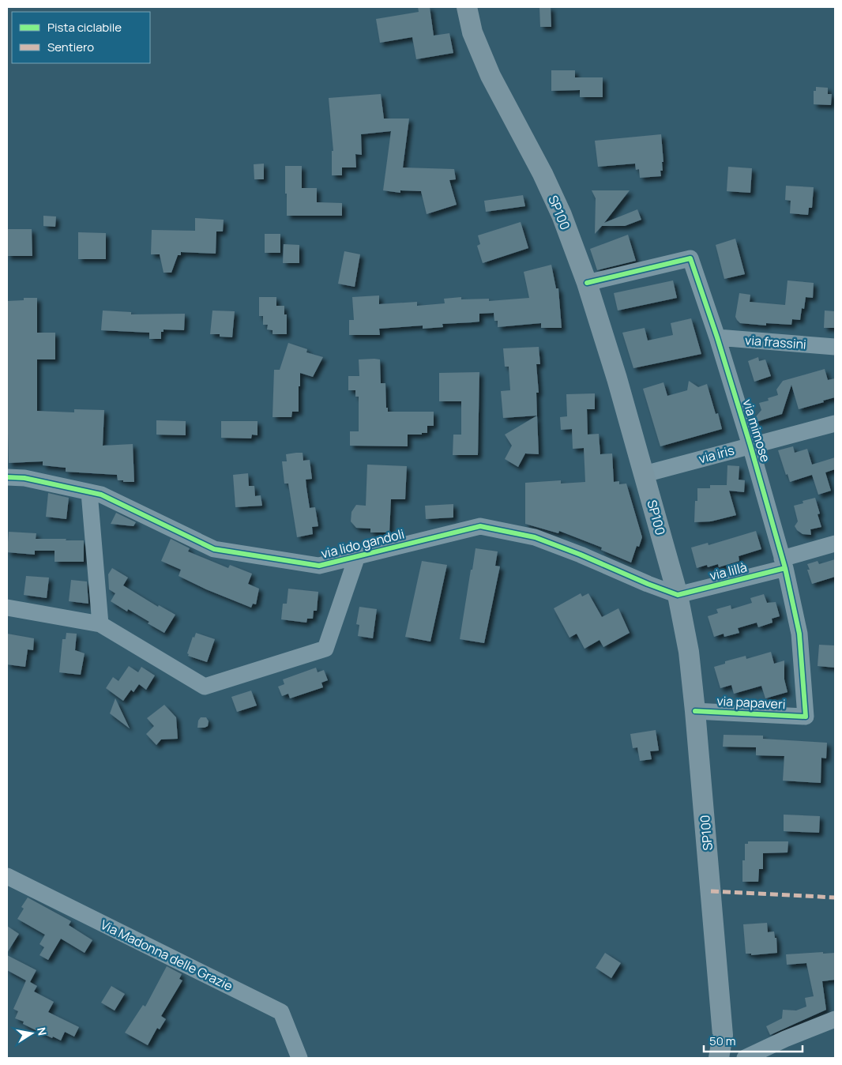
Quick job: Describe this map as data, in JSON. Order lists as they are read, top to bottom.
{
  "streets": {
    "main road": ["SP100"],
    "street": [
      "via frassini",
      "via mimose",
      "via iris",
      "via lido gandoli",
      "via lillà",
      "via papaveri",
      "Via Madonna delle Grazie"
    ]
  },
  "crossings": [
    ["SP100", "via mimose"],
    ["SP100", "via iris"],
    ["SP100", "via lido gandoli"],
    ["SP100", "via lillà"],
    ["SP100", "via papaveri"],
    ["via frassini", "via mimose"],
    ["via mimose", "via iris"],
    ["via mimose", "via lillà"],
    ["via mimose", "via papaveri"],
    ["via lido gandoli", "via lillà"]
  ],
  "legend": ["Pista ciclabile", "Sentiero"],
  "scale_bar": "50 m",
  "north": "right"
}
